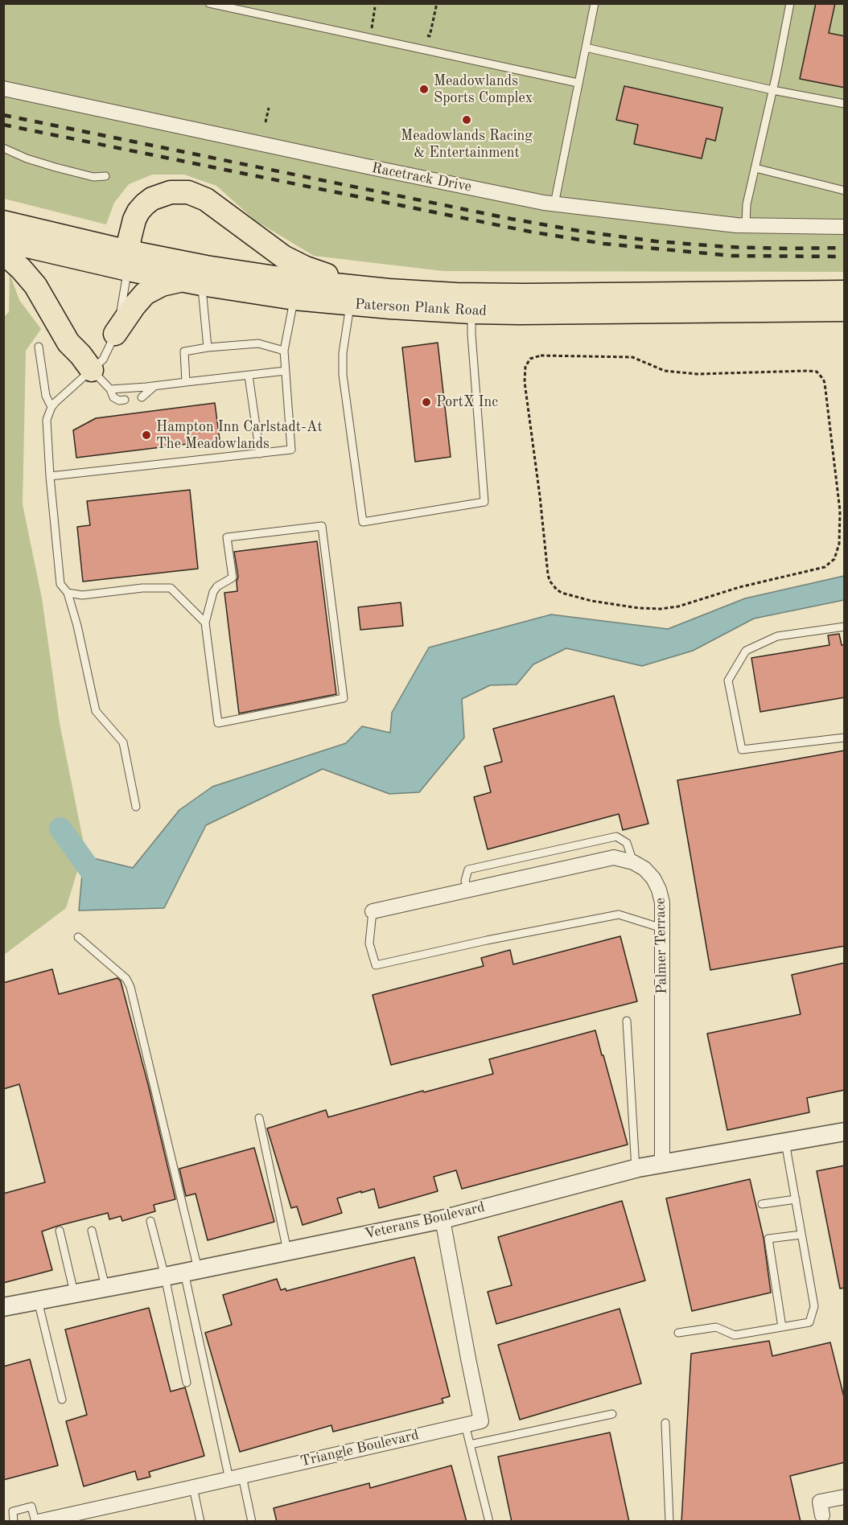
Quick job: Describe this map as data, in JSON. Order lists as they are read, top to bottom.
{
  "streets": {
    "main road": ["Paterson Plank Road"],
    "street": [
      "Racetrack Drive",
      "Palmer Terrace",
      "Veterans Boulevard",
      "Triangle Boulevard"
    ]
  },
  "crossings": [
    ["Palmer Terrace", "Veterans Boulevard"],
    ["Veterans Boulevard", "Triangle Boulevard"]
  ],
  "places": [
    "Meadowlands Sports Complex",
    "Meadowlands Racing & Entertainment",
    "PortX Inc",
    "Hampton Inn Carlstadt-At The Meadowlands"
  ]
}
